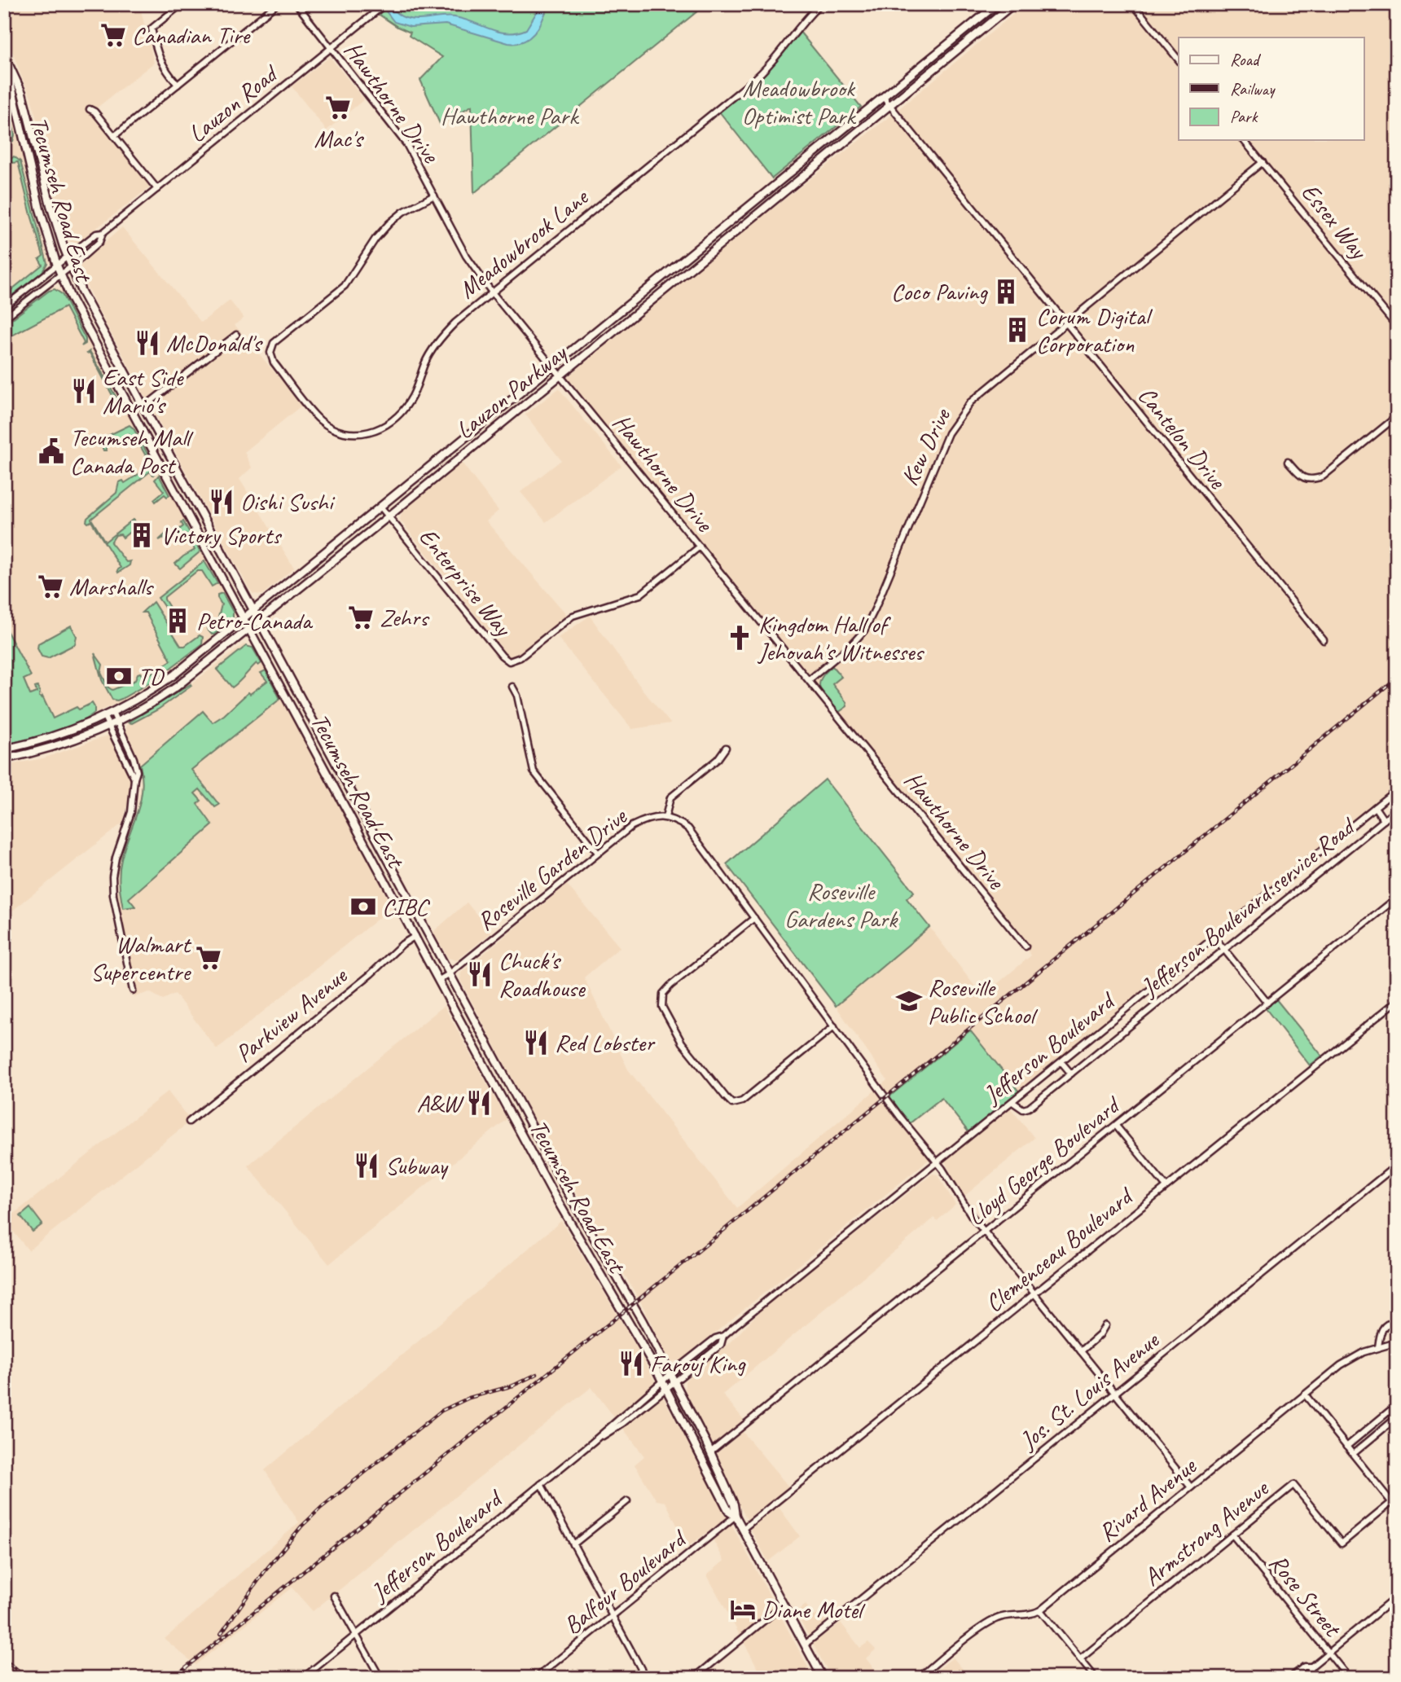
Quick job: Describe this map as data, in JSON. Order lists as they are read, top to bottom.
{
  "streets": {
    "main road": ["Tecumseh Road East", "Lauzon Parkway"],
    "street": [
      "Hawthorne Drive",
      "Lauzon Road",
      "Essex Way",
      "Meadowbrook Lane",
      "Cantelon Drive",
      "Kew Drive",
      "Enterprise Way",
      "Roseville Garden Drive",
      "Jefferson Boulevard service Road",
      "Parkview Avenue",
      "Jefferson Boulevard",
      "Lloyd George Boulevard",
      "Clemenceau Boulevard",
      "Jos. St. Louis Avenue",
      "Rivard Avenue",
      "Armstrong Avenue",
      "Balfour Boulevard",
      "Rose Street"
    ]
  },
  "crossings": [
    ["Hawthorne Drive", "Lauzon Road"],
    ["Hawthorne Drive", "Meadowbrook Lane"],
    ["Hawthorne Drive", "Lauzon Parkway"],
    ["Hawthorne Drive", "Kew Drive"],
    ["Hawthorne Drive", "Enterprise Way"],
    ["Lauzon Road", "Tecumseh Road East"],
    ["Tecumseh Road East", "Lauzon Parkway"],
    ["Tecumseh Road East", "Roseville Garden Drive"],
    ["Tecumseh Road East", "Parkview Avenue"],
    ["Tecumseh Road East", "Jefferson Boulevard"],
    ["Tecumseh Road East", "Lloyd George Boulevard"],
    ["Tecumseh Road East", "Clemenceau Boulevard"],
    ["Tecumseh Road East", "Jos. St. Louis Avenue"],
    ["Tecumseh Road East", "Balfour Boulevard"],
    ["Essex Way", "Kew Drive"],
    ["Lauzon Parkway", "Cantelon Drive"],
    ["Lauzon Parkway", "Enterprise Way"],
    ["Cantelon Drive", "Kew Drive"],
    ["Roseville Garden Drive", "Jefferson Boulevard"],
    ["Jefferson Boulevard service Road", "Jefferson Boulevard"],
    ["Armstrong Avenue", "Rose Street"]
  ],
  "parks": ["Meadowbrook Optimist Park", "Hawthorne Park", "Roseville Gardens Park"],
  "places": {
    "supermarket": [
      "Canadian Tire",
      "Mac's",
      "Marshalls",
      "Zehrs",
      "Walmart Supercentre"
    ],
    "building": [
      "Coco Paving",
      "Corum Digital Corporation",
      "Victory Sports",
      "Petro-Canada"
    ],
    "restaurant": [
      "McDonald's",
      "East Side Mario's",
      "Oishi Sushi",
      "Chuck's Roadhouse",
      "Red Lobster",
      "A&W",
      "Subway",
      "Farouj King"
    ],
    "public building": ["Tecumseh Mall Canada Post"],
    "church": ["Kingdom Hall of Jehovah's Witnesses"],
    "bank": ["TD", "CIBC"],
    "school or university": ["Roseville Public School"],
    "hotel": ["Diane Motel"]
  },
  "legend": ["Road", "Railway", "Park"]
}
